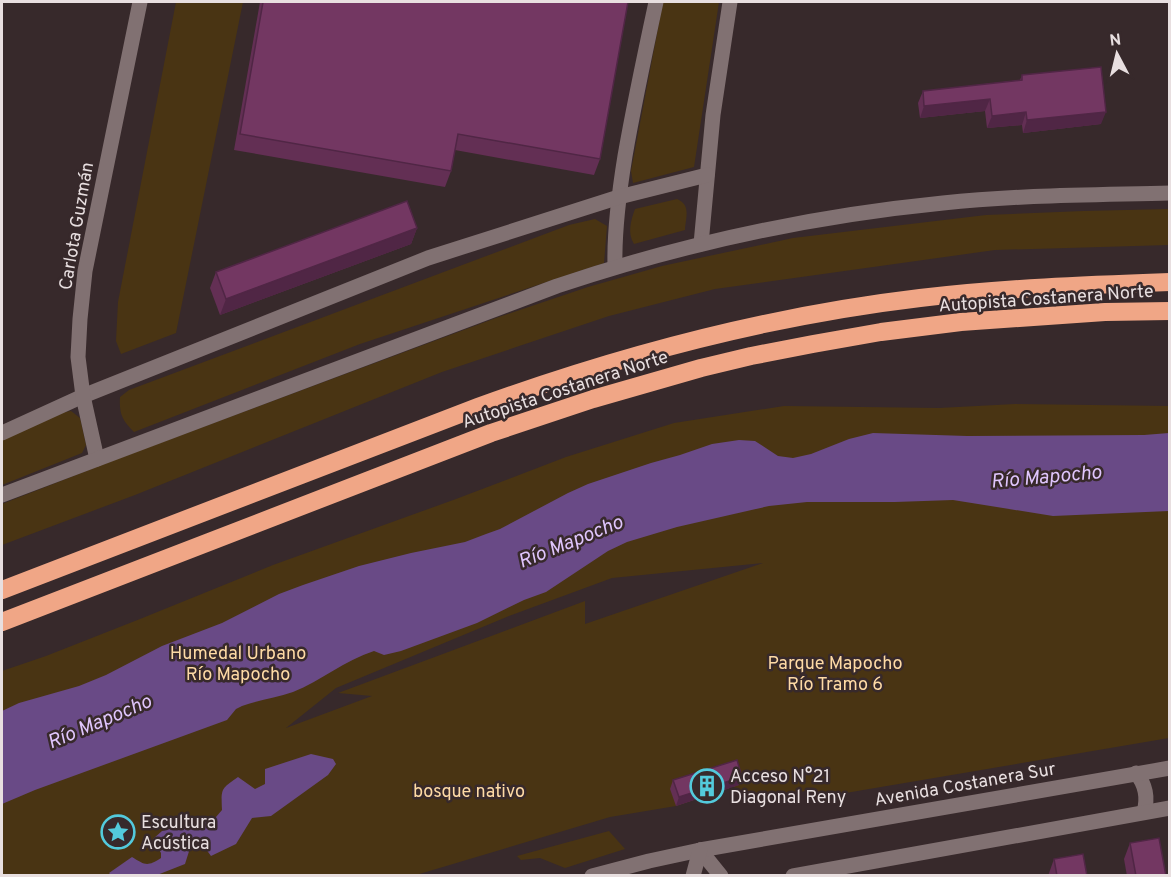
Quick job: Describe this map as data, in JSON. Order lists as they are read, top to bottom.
{
  "streets": {
    "highway": ["Autopista Costanera Norte"],
    "street": ["Carlota Guzmán", "Avenida Costanera Sur"]
  },
  "water": ["Río Mapocho"],
  "parks": ["Humedal Urbano Río Mapocho", "Parque Mapocho Río Tramo 6", "bosque nativo"],
  "places": {
    "building": ["Acceso N°21 Diagonal Reny"],
    "place": ["Escultura Acústica"]
  },
  "north": "top"
}
